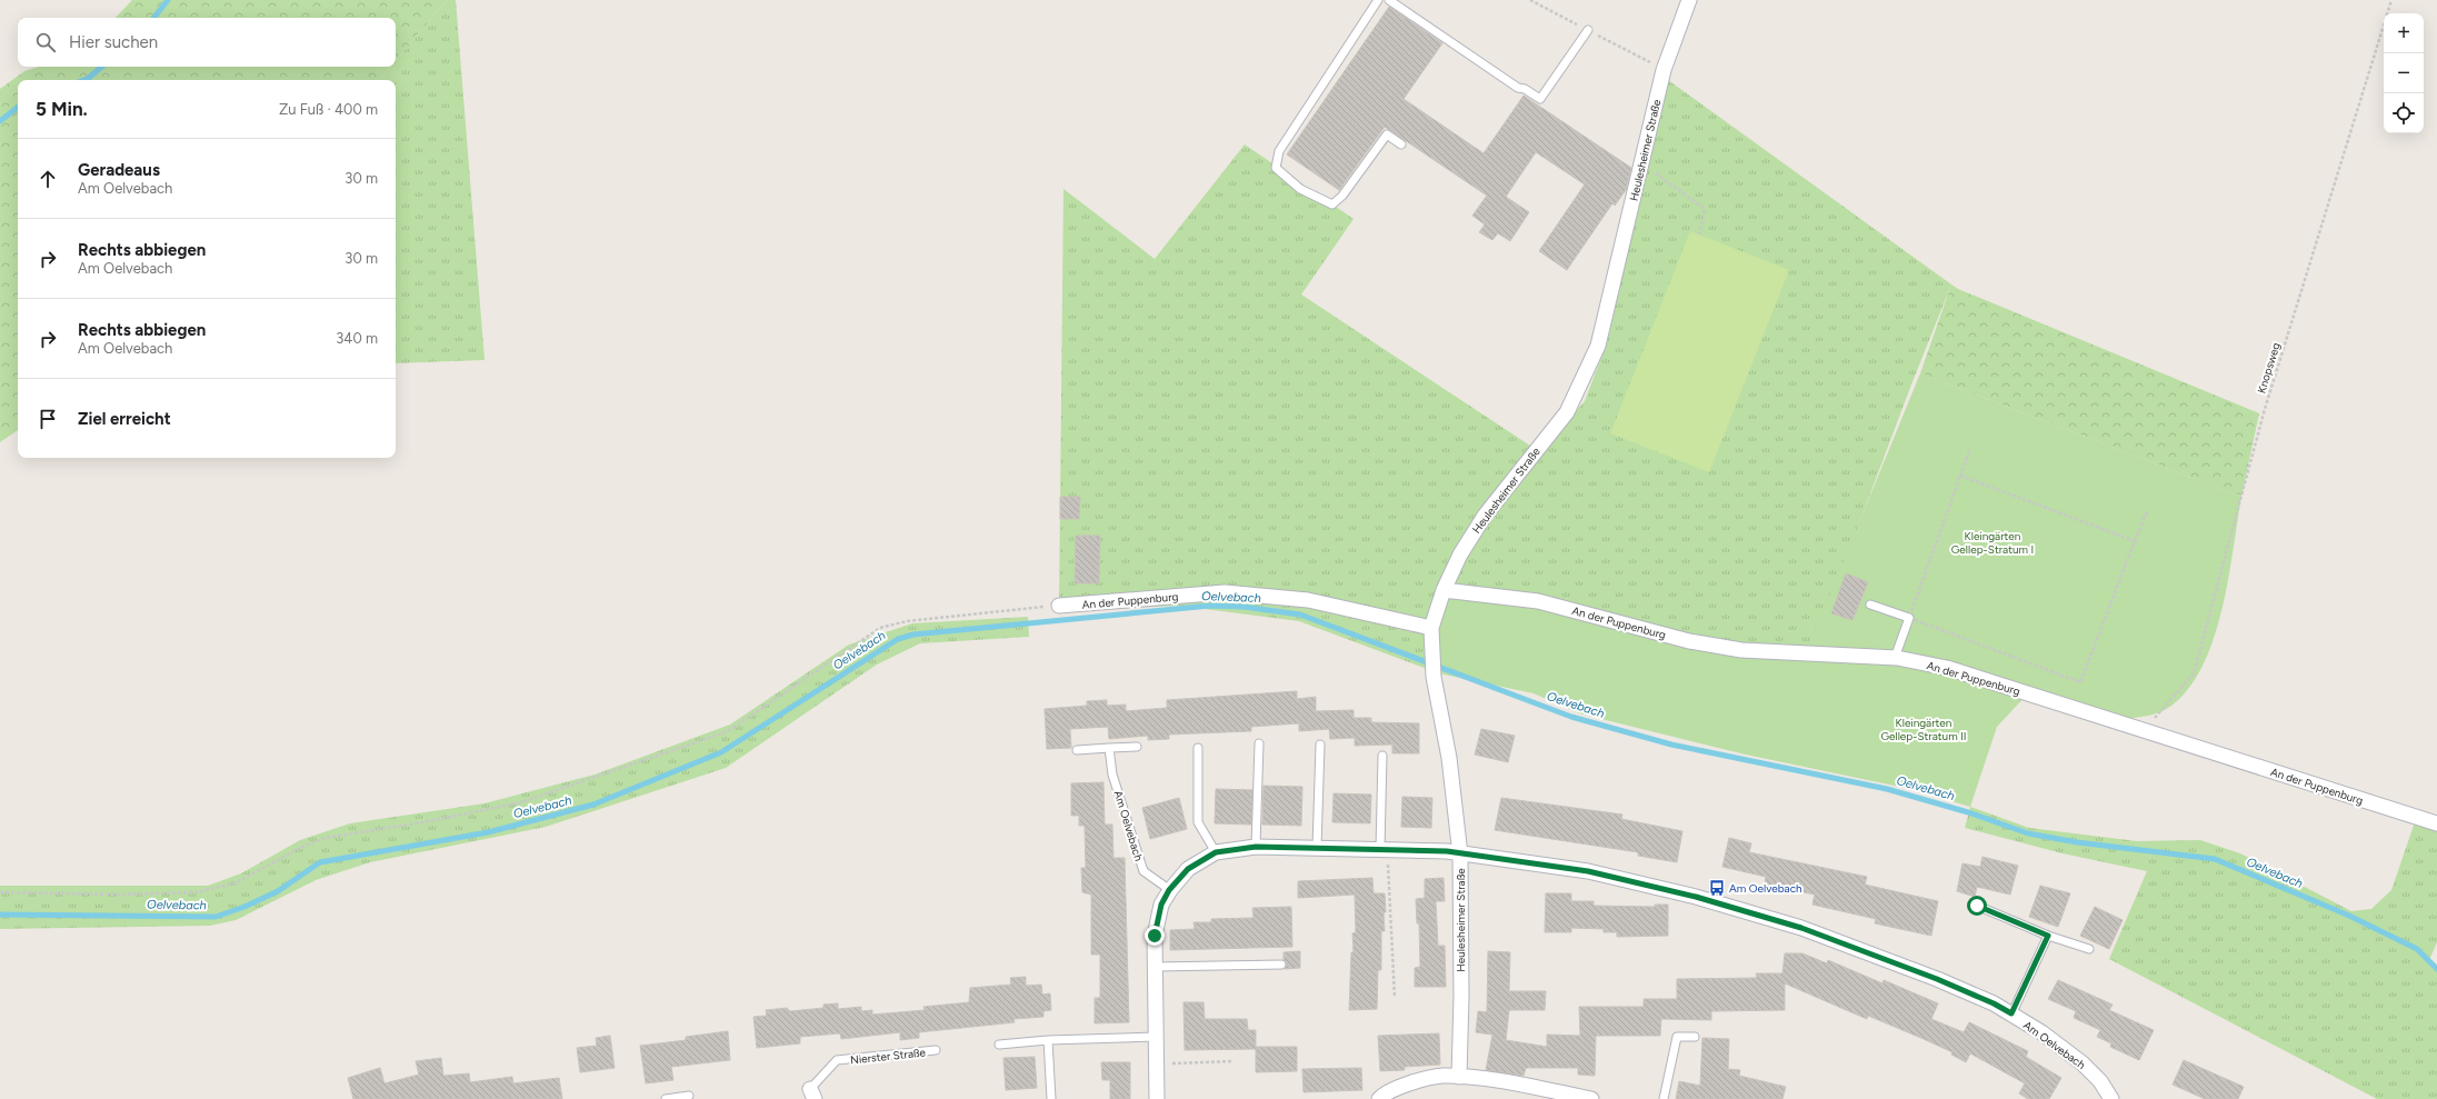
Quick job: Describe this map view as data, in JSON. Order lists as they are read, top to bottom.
{
  "streets": {
    "street": ["Heulesheimer Straße", "An der Puppenburg", "Am Oelvebach"],
    "lane": ["Nierster Straße"],
    "path": ["Knopsweg"]
  },
  "crossings": [
    ["Heulesheimer Straße", "An der Puppenburg"],
    ["Heulesheimer Straße", "Am Oelvebach"],
    ["Knopsweg", "An der Puppenburg"]
  ],
  "water": ["Oelvebach"],
  "parks": ["Kleingärten Gellep-Stratum I", "Kleingärten Gellep-Stratum II"],
  "places": {
    "bus stop": ["Am Oelvebach"]
  },
  "page": {
    "map_buttons": ["+", "−"],
    "search": "Hier suchen",
    "heading": ["5 Min.", "Zu Fuß · 400 m"],
    "list": [
      ["Geradeaus", "Am Oelvebach", "30 m"],
      ["Rechts abbiegen", "Am Oelvebach", "30 m"],
      ["Rechts abbiegen", "Am Oelvebach", "340 m"],
      "Ziel erreicht"
    ]
  }
}
